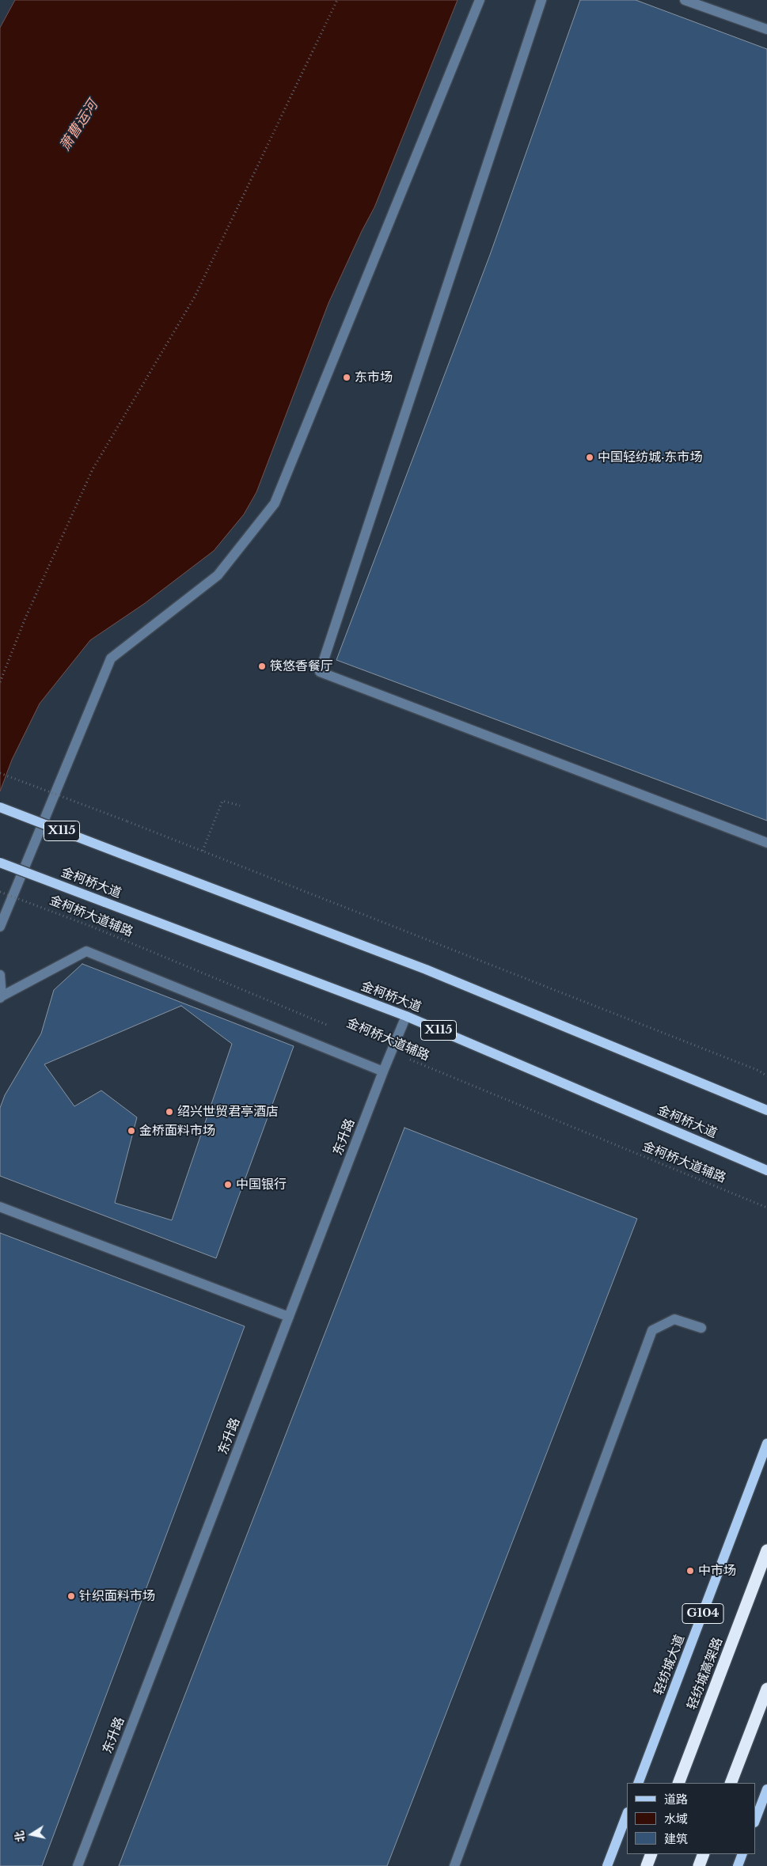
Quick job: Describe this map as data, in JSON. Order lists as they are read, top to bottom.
{
  "streets": {
    "highway": ["轻纺城高架路"],
    "main road": [
      "X115",
      "金柯桥大道",
      "G104",
      "轻纺城大道"
    ],
    "street": ["东升路"],
    "path": ["金柯桥大道辅路"]
  },
  "crossings": [
    ["金柯桥大道", "东升路"],
    ["金柯桥大道辅路", "东升路"]
  ],
  "water": ["萧曹运河"],
  "places": [
    "东市场",
    "中国轻纺城·东市场",
    "筷悠香餐厅",
    "绍兴世贸君亭酒店",
    "金桥面料市场",
    "中国银行",
    "中市场",
    "针织面料市场"
  ],
  "legend": ["道路", "水域", "建筑"],
  "north": "left"
}
